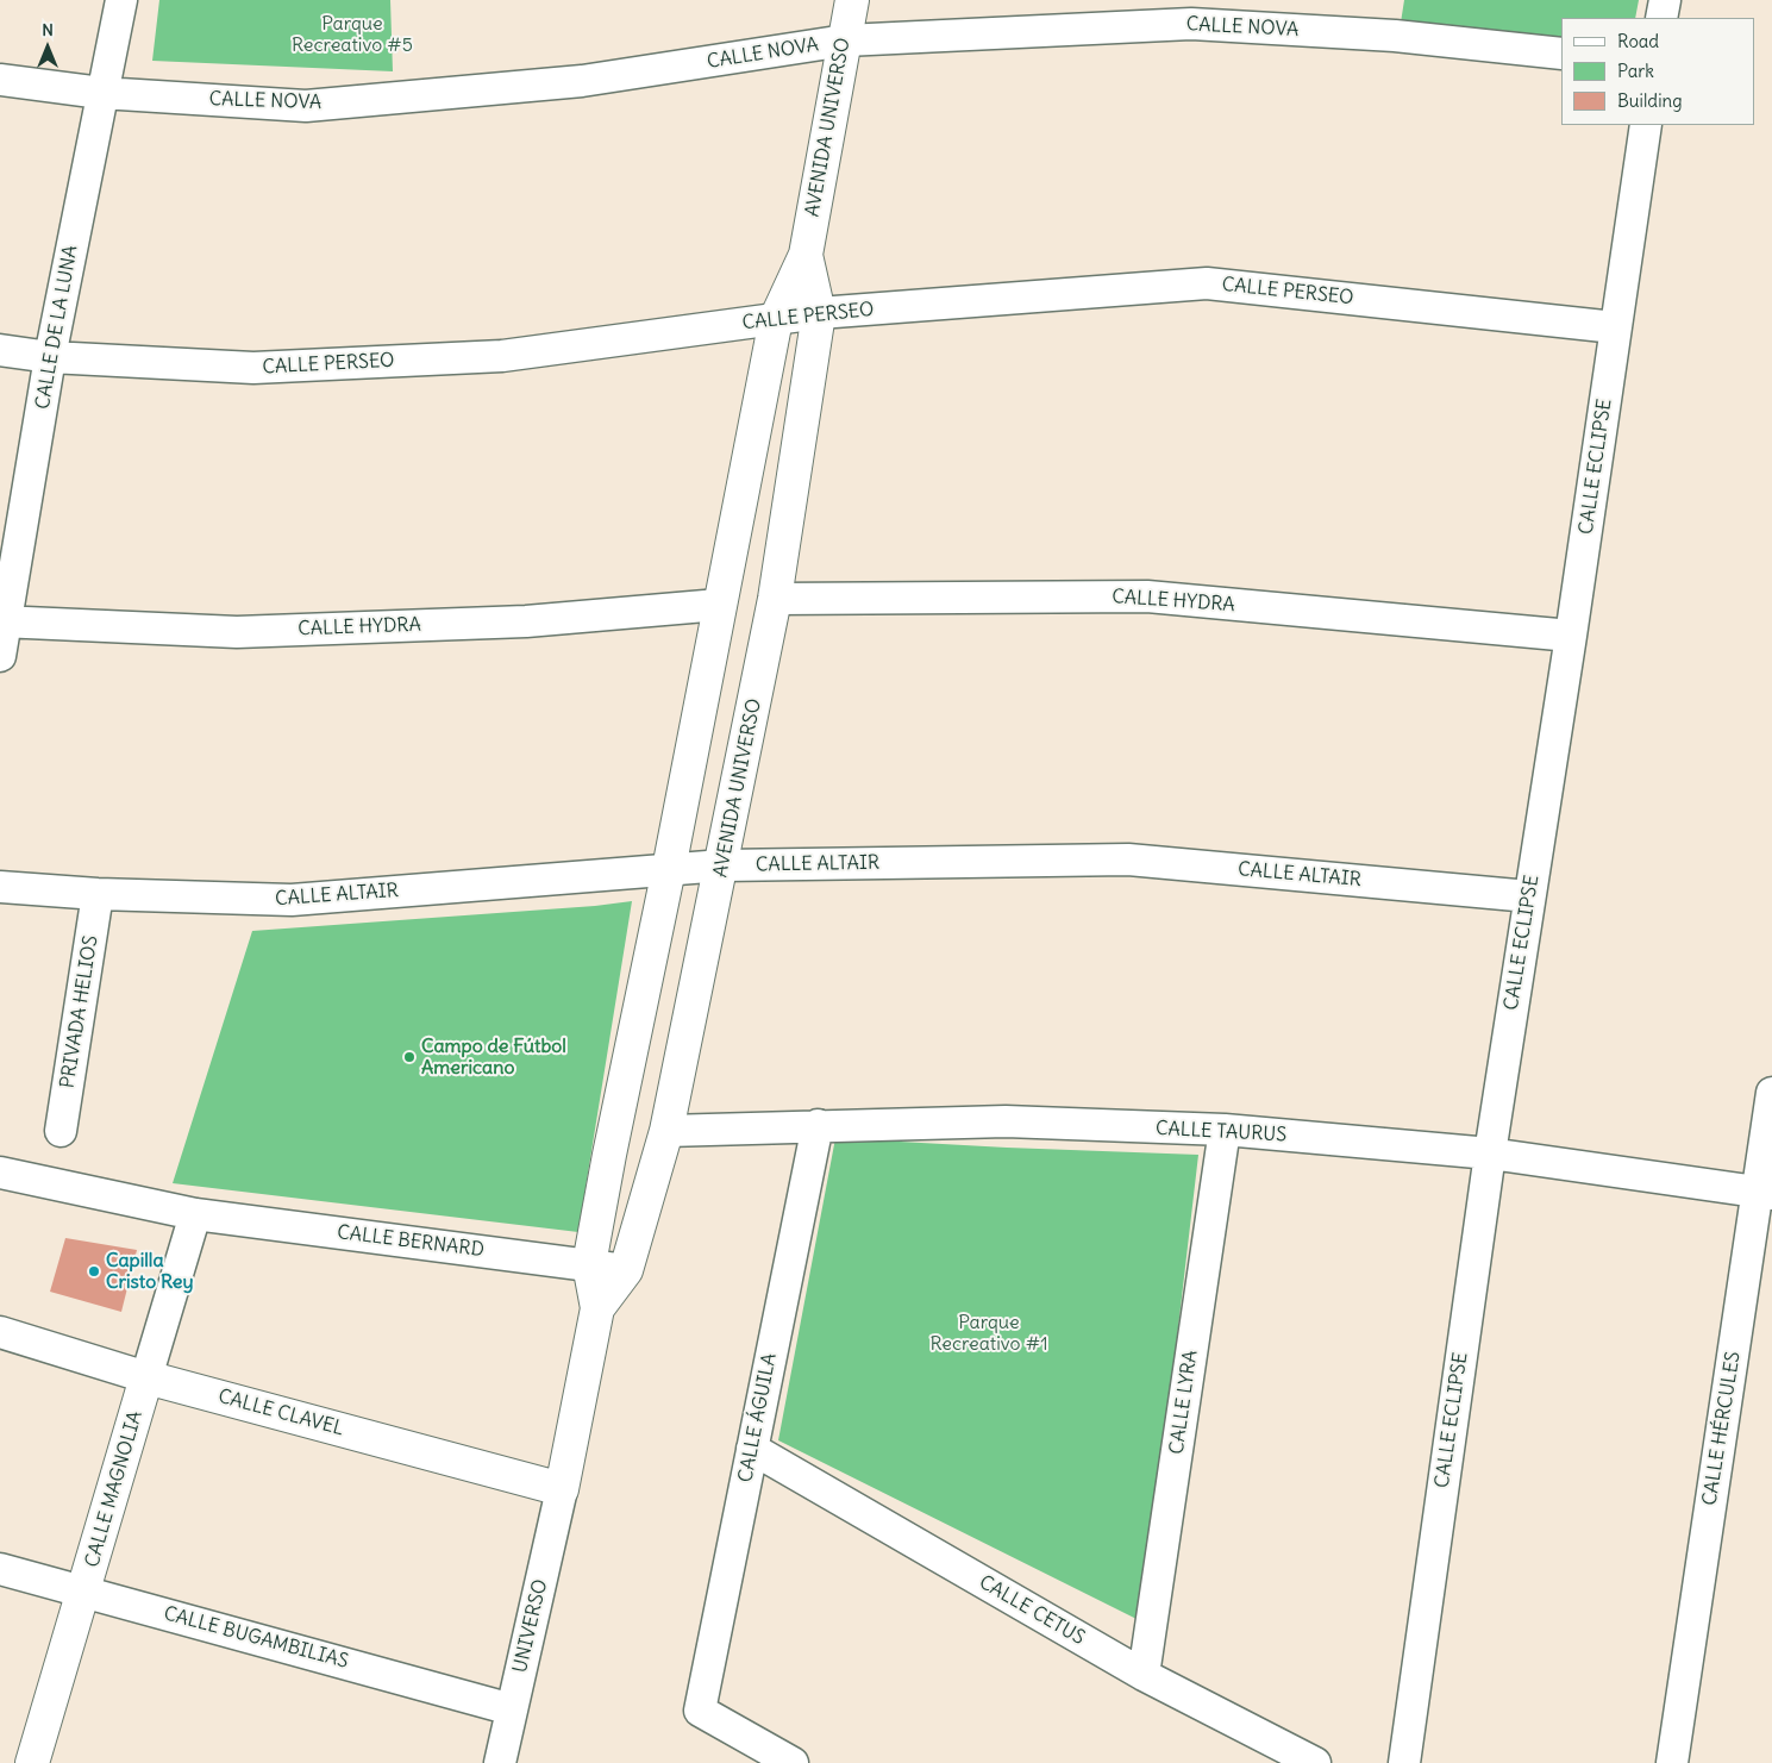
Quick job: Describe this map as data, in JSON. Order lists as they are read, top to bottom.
{
  "streets": {
    "street": [
      "CALLE NOVA",
      "AVENIDA UNIVERSO",
      "CALLE PERSEO",
      "CALLE DE LA LUNA",
      "CALLE ECLIPSE",
      "CALLE HYDRA",
      "CALLE ALTAIR",
      "PRIVADA HELIOS",
      "CALLE TAURUS",
      "CALLE BERNARD",
      "CALLE LYRA",
      "CALLE CLAVEL",
      "CALLE ÁGUILA",
      "CALLE HÉRCULES",
      "CALLE MAGNOLIA",
      "CALLE CETUS",
      "UNIVERSO",
      "CALLE BUGAMBILIAS"
    ]
  },
  "crossings": [
    ["CALLE NOVA", "AVENIDA UNIVERSO"],
    ["CALLE NOVA", "CALLE DE LA LUNA"],
    ["AVENIDA UNIVERSO", "CALLE PERSEO"],
    ["AVENIDA UNIVERSO", "CALLE HYDRA"],
    ["AVENIDA UNIVERSO", "CALLE ALTAIR"],
    ["AVENIDA UNIVERSO", "CALLE TAURUS"],
    ["AVENIDA UNIVERSO", "CALLE BERNARD"],
    ["AVENIDA UNIVERSO", "CALLE CLAVEL"],
    ["AVENIDA UNIVERSO", "UNIVERSO"],
    ["CALLE PERSEO", "CALLE DE LA LUNA"],
    ["CALLE PERSEO", "CALLE ECLIPSE"],
    ["CALLE DE LA LUNA", "CALLE HYDRA"],
    ["CALLE ECLIPSE", "CALLE HYDRA"],
    ["CALLE ECLIPSE", "CALLE ALTAIR"],
    ["CALLE ECLIPSE", "CALLE TAURUS"],
    ["CALLE ALTAIR", "PRIVADA HELIOS"],
    ["CALLE TAURUS", "CALLE LYRA"],
    ["CALLE TAURUS", "CALLE ÁGUILA"],
    ["CALLE TAURUS", "CALLE HÉRCULES"],
    ["CALLE BERNARD", "CALLE MAGNOLIA"],
    ["CALLE LYRA", "CALLE CETUS"],
    ["CALLE CLAVEL", "CALLE MAGNOLIA"],
    ["CALLE CLAVEL", "UNIVERSO"],
    ["CALLE ÁGUILA", "CALLE CETUS"],
    ["CALLE MAGNOLIA", "CALLE BUGAMBILIAS"],
    ["UNIVERSO", "CALLE BUGAMBILIAS"]
  ],
  "parks": ["Parque Recreativo #5", "Parque Recreativo #1"],
  "places": ["Campo de Fútbol Americano", "Capilla Cristo Rey"],
  "legend": ["Road", "Park", "Building"],
  "north": "top"
}
